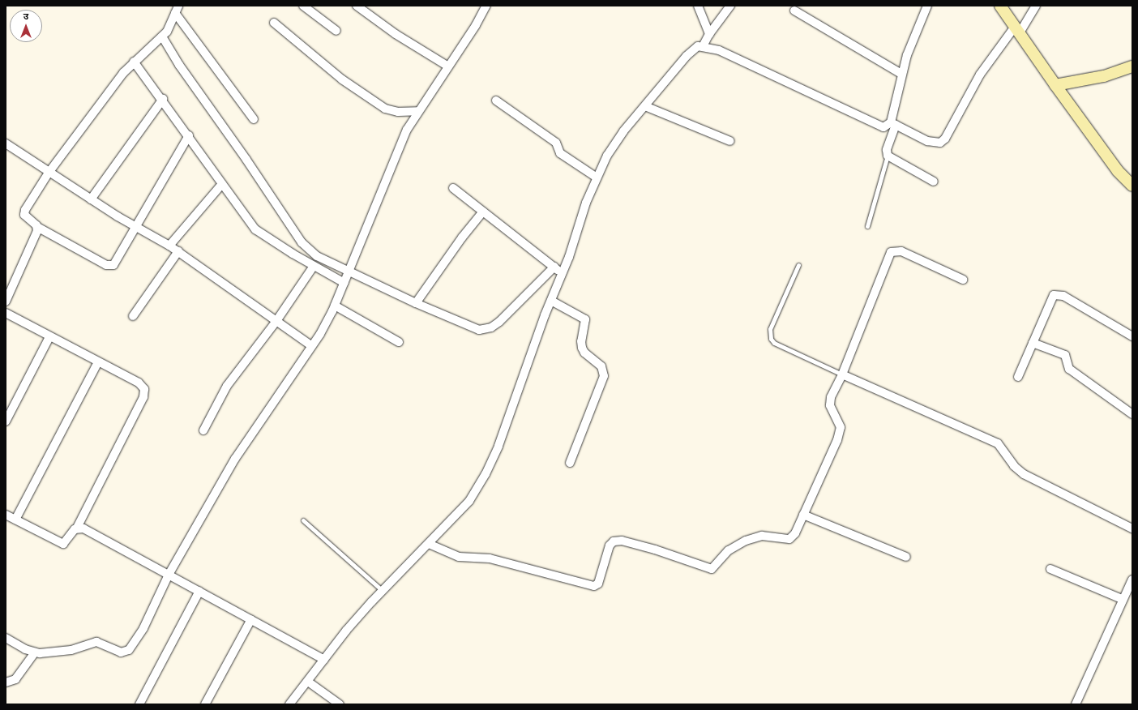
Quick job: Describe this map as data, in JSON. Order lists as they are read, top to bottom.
{
  "north": "top"
}
